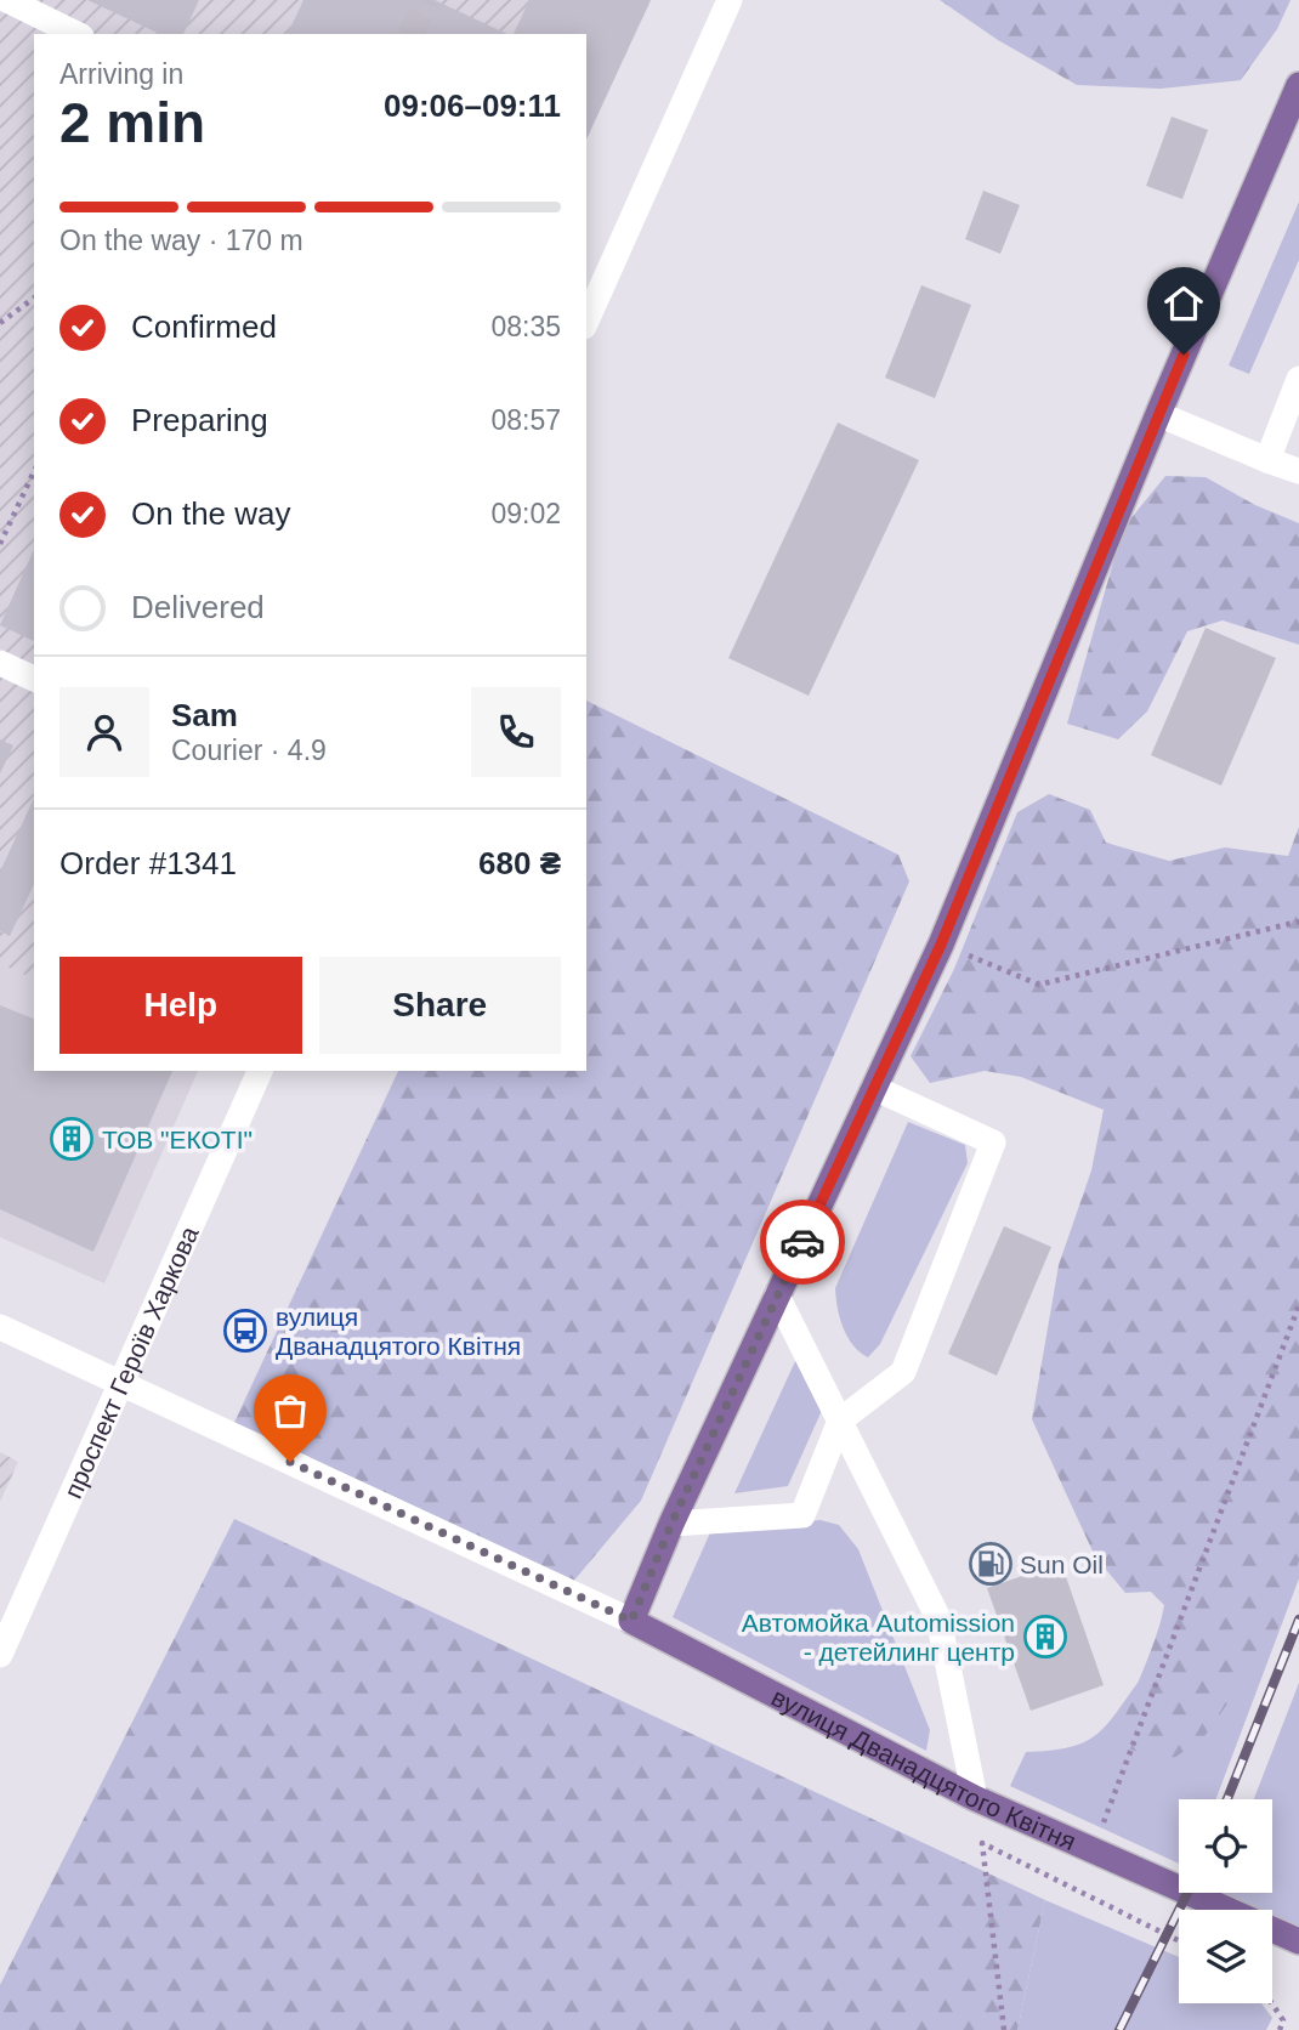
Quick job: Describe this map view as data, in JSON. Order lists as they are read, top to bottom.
{
  "streets": {
    "main road": ["вулиця Дванадцятого Квітня"],
    "street": ["проспект Героїв Харкова"]
  },
  "crossings": [
    ["проспект Героїв Харкова", "вулиця Дванадцятого Квітня"]
  ],
  "places": {
    "building": ["ТОВ \"ЕКОТI\"", "Автомойка Automission - детейлинг центр"],
    "bus stop": ["вулиця Дванадцятого Квітня"],
    "fuel station": ["Sun Oil"]
  },
  "page": {
    "heading": ["2 min", "Arriving in", "09:06–09:11"],
    "panel": [
      "Sam",
      "Courier · 4.9",
      "Order #1341",
      "680 ₴"
    ],
    "bar": "On the way · 170 m",
    "list": [
      ["Confirmed", "08:35"],
      ["Preparing", "08:57"],
      ["On the way", "09:02"],
      "Delivered"
    ],
    "buttons": ["Help", "Share"]
  }
}
